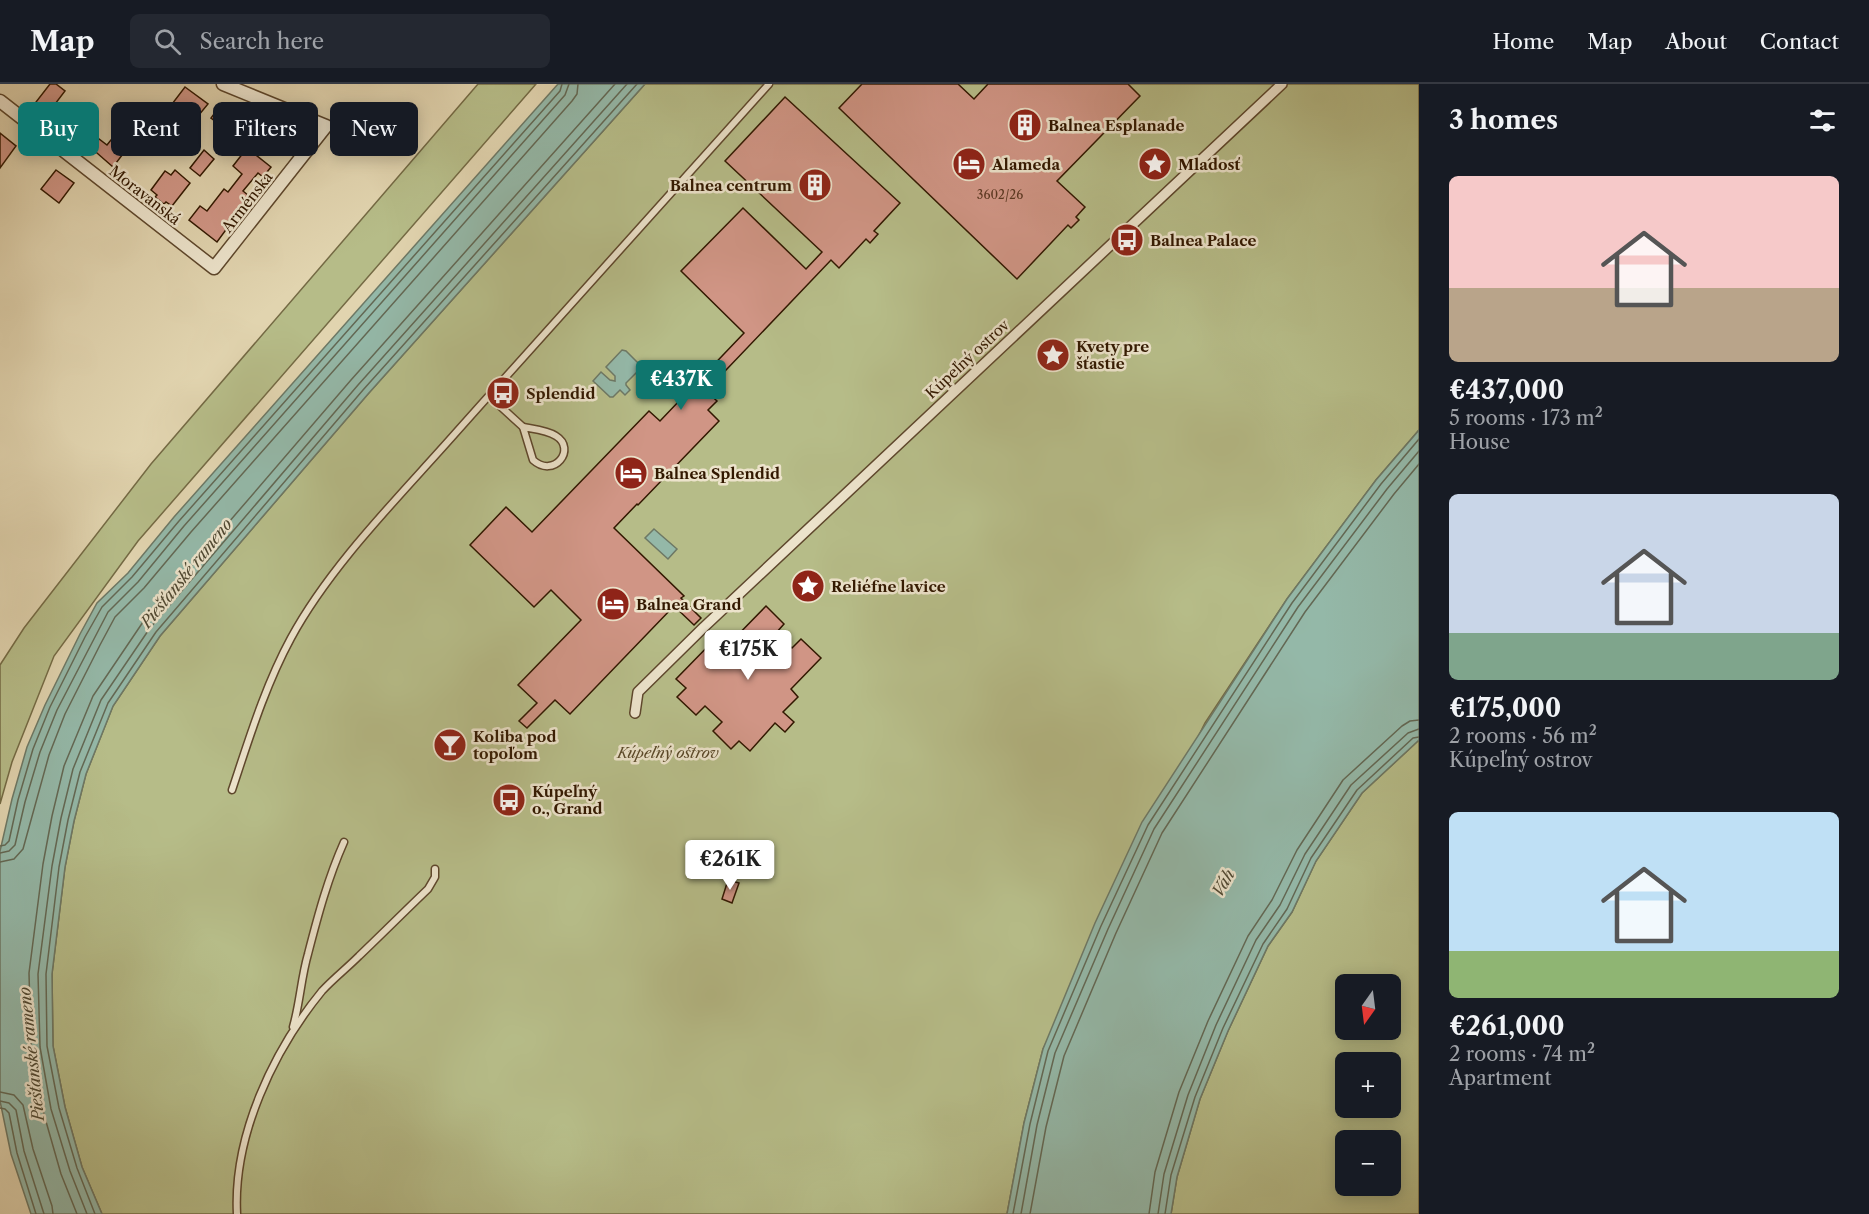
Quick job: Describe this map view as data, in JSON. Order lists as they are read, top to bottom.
{
  "streets": {
    "street": ["Moravanská", "Arménska", "Kúpeľný ostrov"]
  },
  "crossings": [
    ["Moravanská", "Arménska"]
  ],
  "water": ["Piešťanské rameno", "Váh"],
  "parks": ["Kúpeľný ostrov"],
  "places": {
    "building": ["Balnea Esplanade", "Balnea centrum"],
    "hotel": ["Alameda", "Balnea Splendid", "Balnea Grand"],
    "place": ["Mladosť", "Kvety pre šťastie", "Reliéfne lavice"],
    "bus stop": ["Balnea Palace", "Splendid", "Kúpeľný o., Grand"],
    "bar": ["Koliba pod topoľom"]
  },
  "house_numbers": ["3602/26"],
  "north": "bottom",
  "page": {
    "header": "Map",
    "search": "Search here",
    "nav": [
      "Home",
      "Map",
      "About",
      "Contact"
    ],
    "heading": "3 homes",
    "chip": [
      "Buy",
      "Rent",
      "Filters",
      "New"
    ],
    "list": [
      {
        "name": "€437,000",
        "note": "5 rooms · 173 m² · House"
      },
      {
        "name": "€175,000",
        "note": "2 rooms · 56 m² · Kúpeľný ostrov"
      },
      {
        "name": "€261,000",
        "note": "2 rooms · 74 m² · Apartment"
      }
    ],
    "price": ["€437K", "€175K", "€261K"],
    "map_buttons": ["+", "−"]
  }
}
